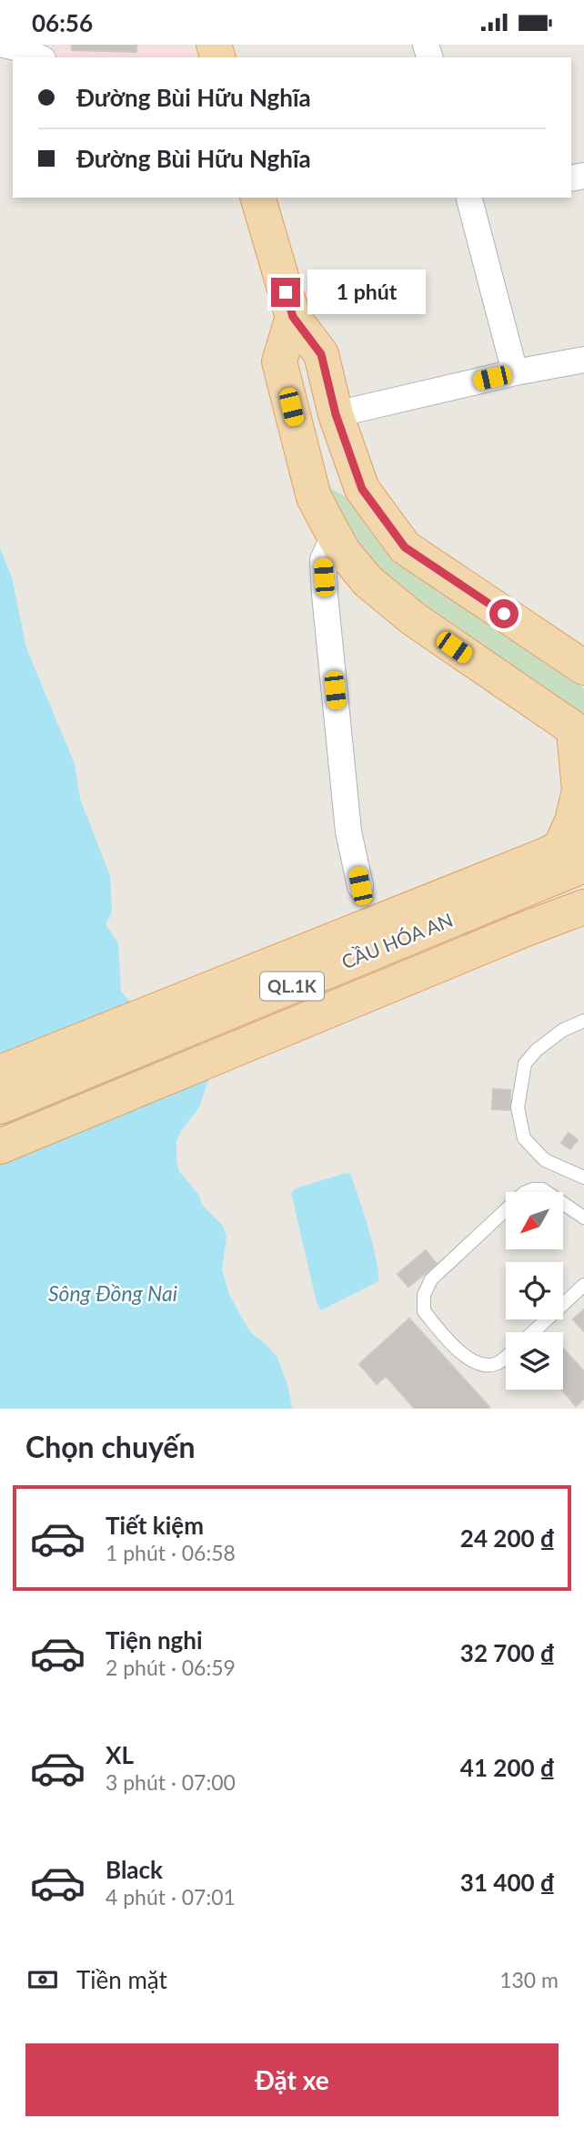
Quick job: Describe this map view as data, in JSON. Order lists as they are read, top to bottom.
{
  "streets": {
    "main road": ["CẦU HÓA AN", "QL.1K"]
  },
  "water": ["Sông Đồng Nai"],
  "north": "bottom left",
  "page": {
    "status": "06:56",
    "banner": ["Đường Bùi Hữu Nghĩa", "Đường Bùi Hữu Nghĩa"],
    "bubble": "1 phút",
    "heading": "Chọn chuyến",
    "list": [
      {
        "name": "Tiết kiệm",
        "note": "1 phút · 06:58",
        "value": "24 200 ₫"
      },
      {
        "name": "Tiện nghi",
        "note": "2 phút · 06:59",
        "value": "32 700 ₫"
      },
      {
        "name": "XL",
        "note": "3 phút · 07:00",
        "value": "41 200 ₫"
      },
      {
        "name": "Black",
        "note": "4 phút · 07:01",
        "value": "31 400 ₫"
      }
    ],
    "pay": ["Tiền mặt", "130 m"],
    "buttons": "Đặt xe"
  }
}
